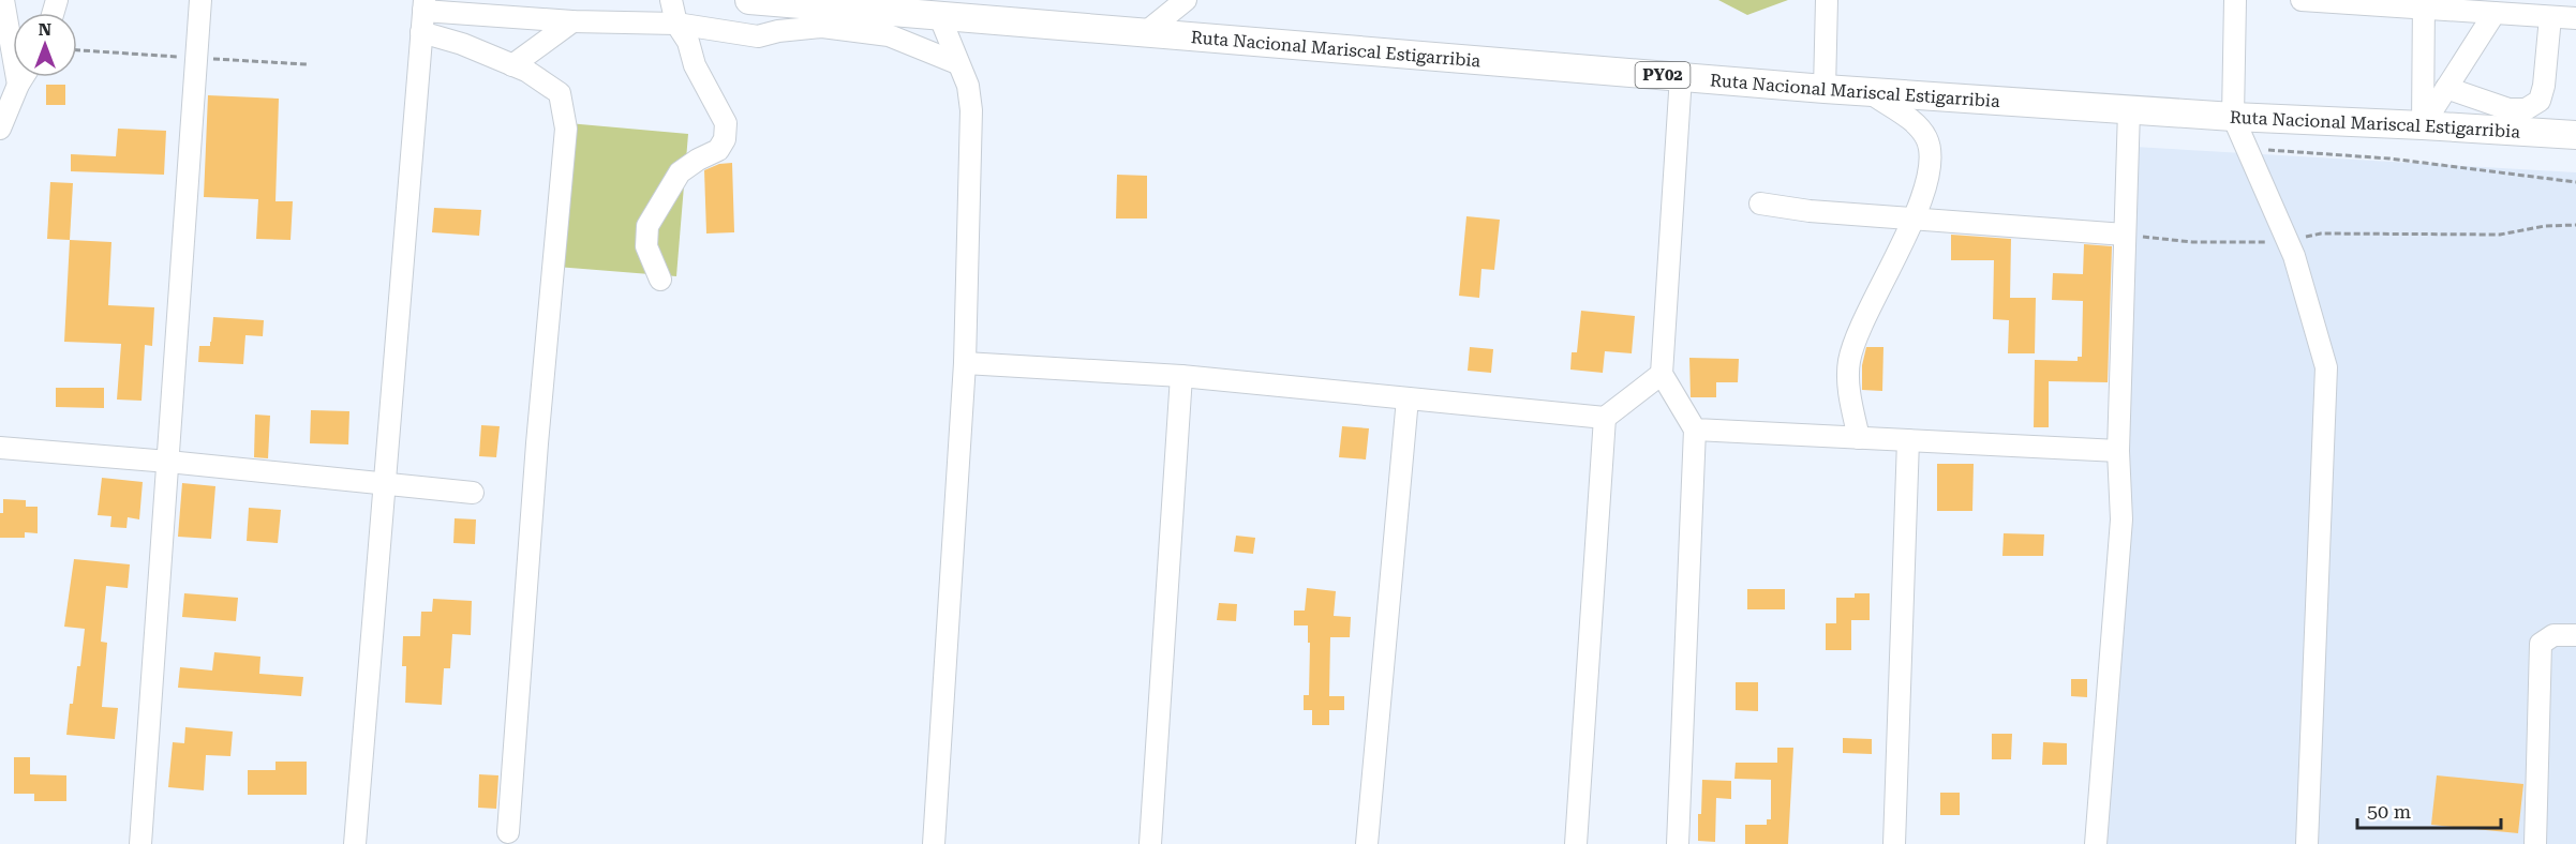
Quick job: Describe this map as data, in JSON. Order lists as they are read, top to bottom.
{
  "streets": {
    "main road": ["Ruta Nacional Mariscal Estigarribia", "PY02"]
  },
  "scale_bar": "50 m",
  "north": "top"
}
